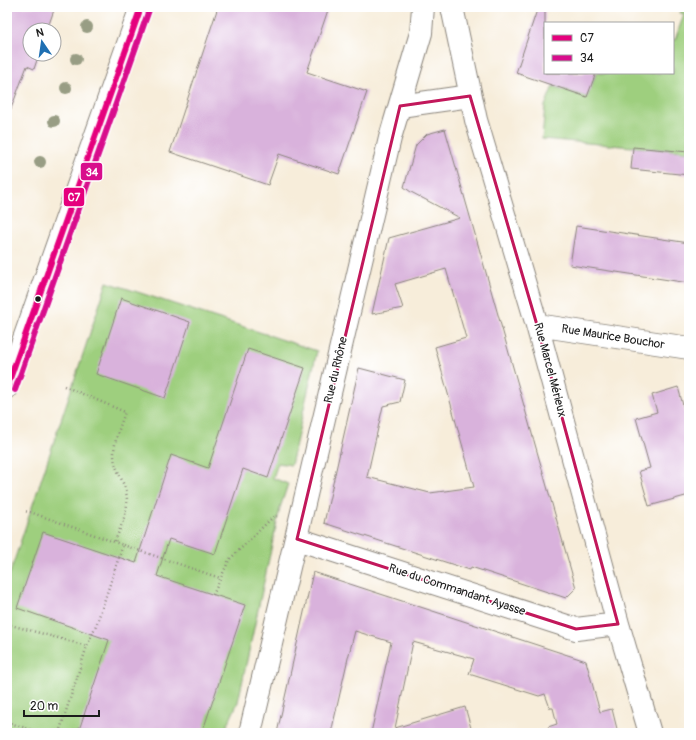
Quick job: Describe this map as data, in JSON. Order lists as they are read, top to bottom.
{
  "streets": {
    "street": [
      "Rue Maurice Bouchor",
      "Rue du Rhône",
      "Rue Marcel Mérieux",
      "Rue du Commandant Ayasse"
    ]
  },
  "crossings": [
    ["Rue Maurice Bouchor", "Rue Marcel Mérieux"],
    ["Rue du Rhône", "Rue du Commandant Ayasse"],
    ["Rue Marcel Mérieux", "Rue du Commandant Ayasse"]
  ],
  "lines": ["transit line C7", "transit line 34"],
  "legend": ["C7", "34"],
  "scale_bar": "20 m",
  "north": "top"
}
